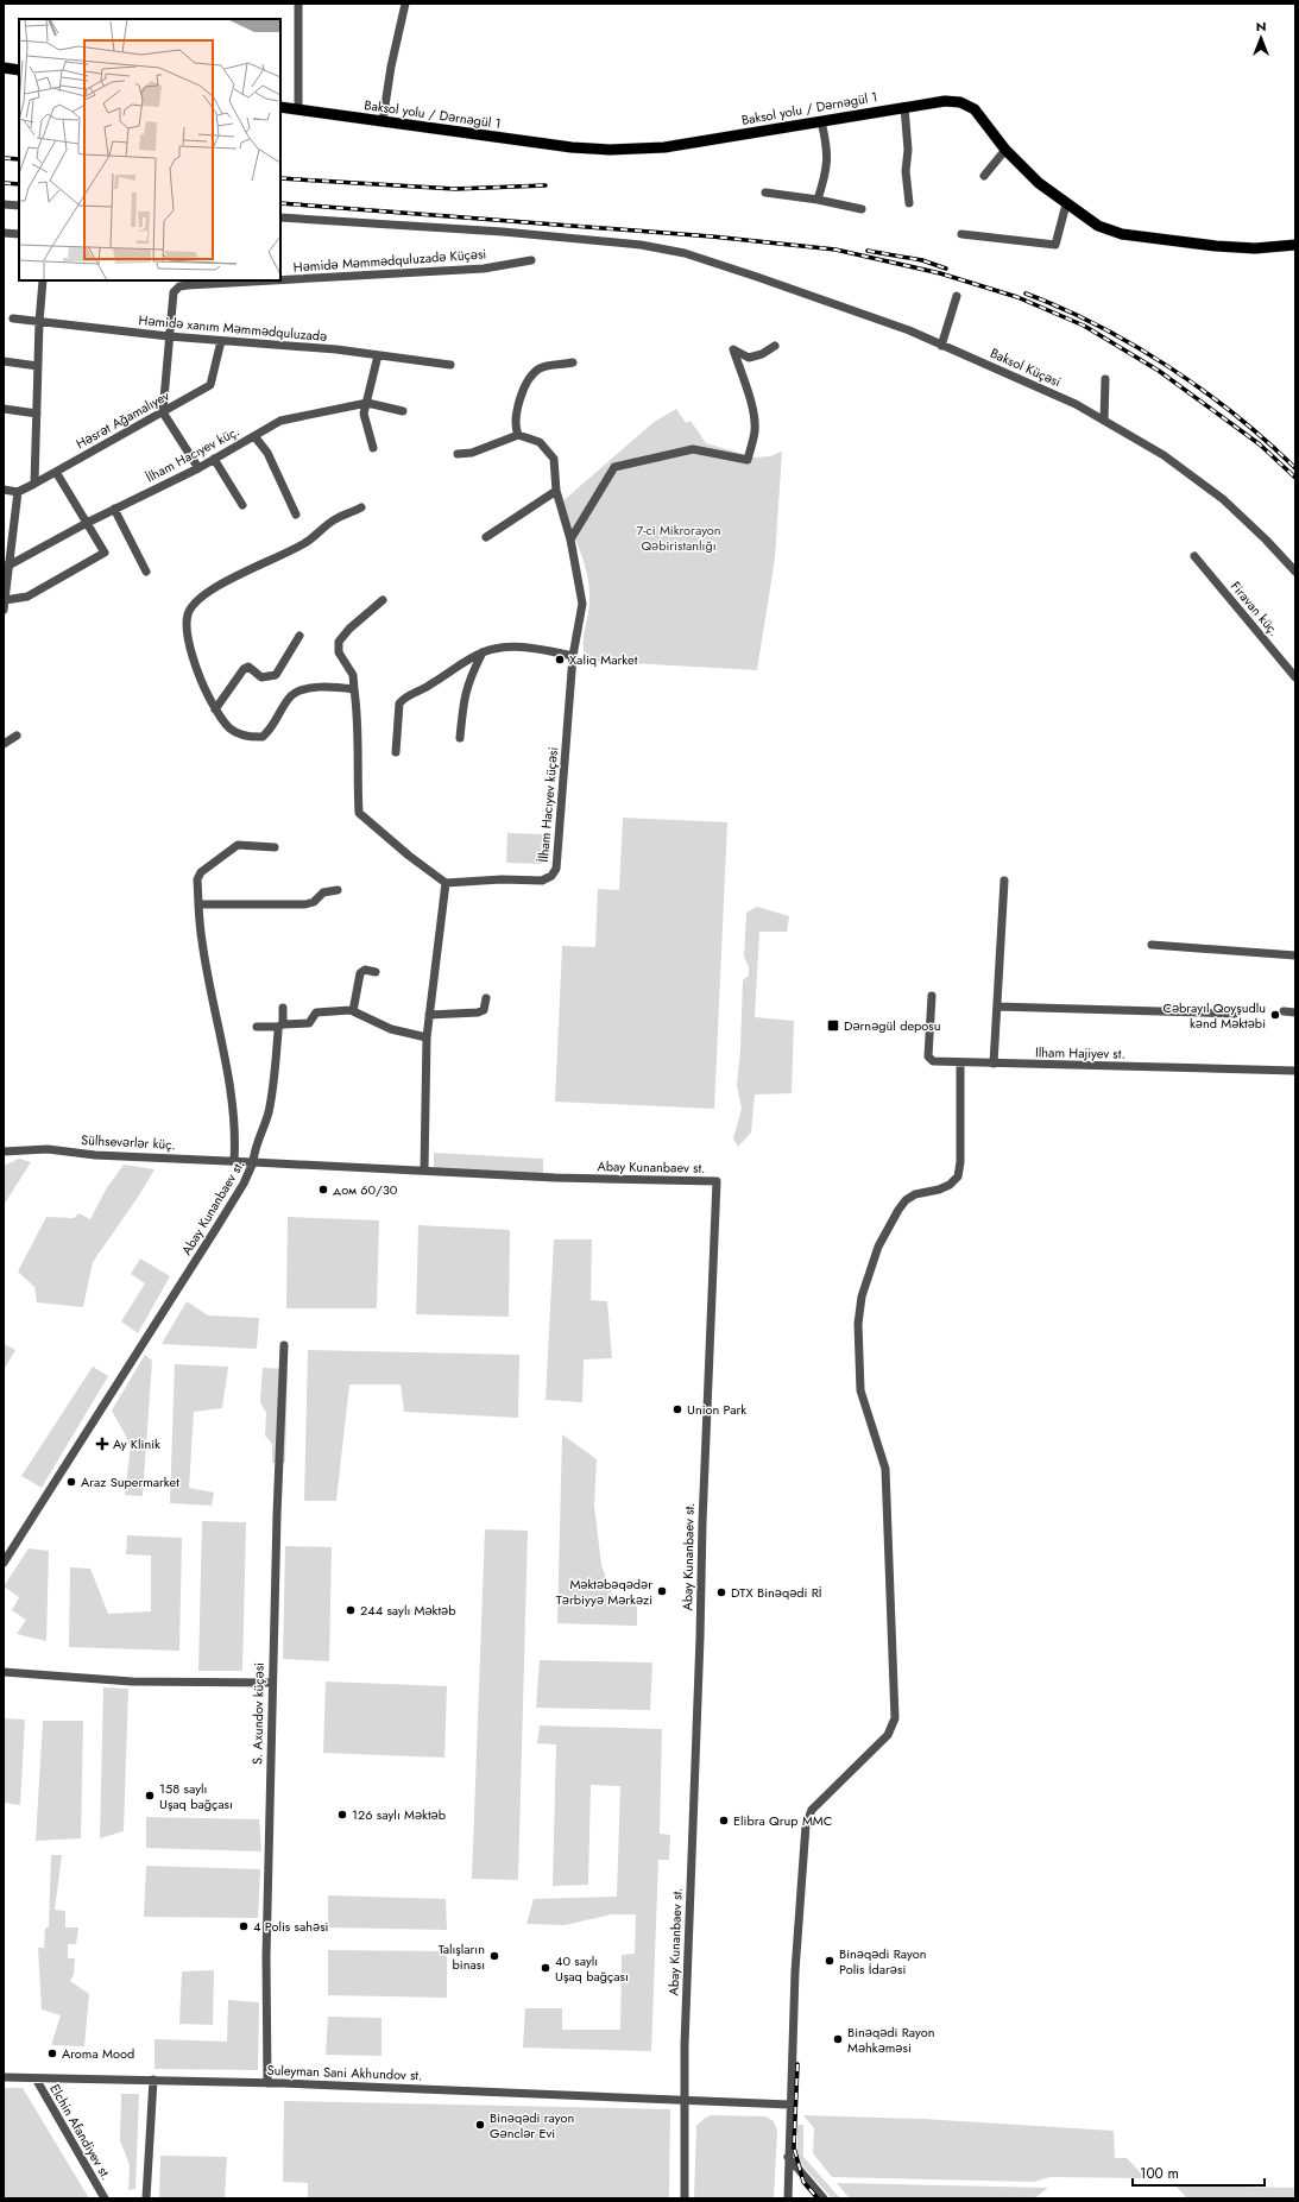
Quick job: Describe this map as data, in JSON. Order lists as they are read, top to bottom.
{
  "streets": {
    "main road": ["Baksol yolu / Dərnəgül 1"],
    "street": [
      "Həmidə Məmmədquluzadə Küçəsi",
      "Həmidə xanım Məmmədquluzadə",
      "Baksol Küçəsi",
      "Həsrət Ağamalıyev",
      "İlham Hacıyev küç.",
      "Firavan küç.",
      "İlham Hacıyev küçəsi",
      "Ilham Hajiyev st.",
      "Sülhsevərlər küç.",
      "Abay Kunanbaev st.",
      "S. Axundov küçəsi",
      "Suleyman Sani Akhundov st.",
      "Elchin Afandiyev st."
    ]
  },
  "crossings": [
    ["Həmidə Məmmədquluzadə Küçəsi", "Həmidə xanım Məmmədquluzadə"],
    ["Həmidə Məmmədquluzadə Küçəsi", "Baksol Küçəsi"],
    ["Həmidə Məmmədquluzadə Küçəsi", "Həsrət Ağamalıyev"],
    ["Həmidə xanım Məmmədquluzadə", "Həsrət Ağamalıyev"],
    ["Sülhsevərlər küç.", "Abay Kunanbaev st."],
    ["Abay Kunanbaev st.", "Suleyman Sani Akhundov st."],
    ["S. Axundov küçəsi", "Suleyman Sani Akhundov st."],
    ["Suleyman Sani Akhundov st.", "Elchin Afandiyev st."]
  ],
  "parks": ["7-ci Mikrorayon Qəbiristanlığı"],
  "places": {
    "other": [
      "Xaliq Market",
      "Cəbrayıl Qoyşudlu kənd Məktəbi",
      "дом 60/30",
      "Union Park",
      "Araz Supermarket",
      "Məktəbəqədər Tərbiyyə Mərkəzi",
      "DTX Binəqədi Rİ",
      "244 saylı Məktəb",
      "158 saylı Uşaq bağçası",
      "126 saylı Məktəb",
      "Elibra Qrup MMC",
      "4 Polis sahəsi",
      "Talışların binası",
      "Binəqədi Rayon Polis İdarəsi",
      "40 saylı Uşaq bağçası",
      "Binəqədi Rayon Məhkəməsi",
      "Aroma Mood",
      "Binəqədi rayon Gənclər Evi"
    ],
    "transit": ["Dərnəgül deposu"],
    "health": ["Ay Klinik"]
  },
  "scale_bar": "100 m",
  "north": "top"
}
